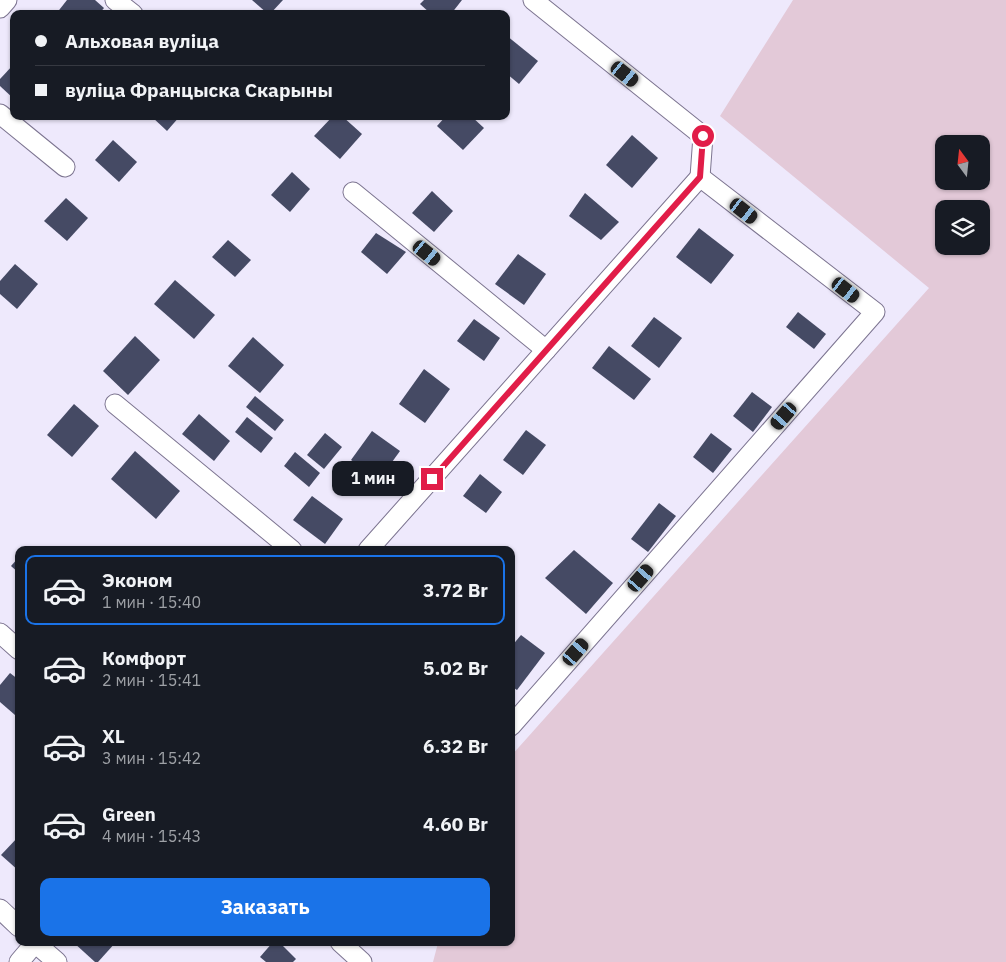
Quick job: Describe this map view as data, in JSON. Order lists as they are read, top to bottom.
{
  "north": "top",
  "page": {
    "banner": ["Альховая вуліца", "вуліца Францыска Скарыны"],
    "bubble": "1 мин",
    "list": [
      {
        "name": "Эконом",
        "note": "1 мин · 15:40",
        "value": "3.72 Br"
      },
      {
        "name": "Комфорт",
        "note": "2 мин · 15:41",
        "value": "5.02 Br"
      },
      {
        "name": "XL",
        "note": "3 мин · 15:42",
        "value": "6.32 Br"
      },
      {
        "name": "Green",
        "note": "4 мин · 15:43",
        "value": "4.60 Br"
      }
    ],
    "buttons": "Заказать"
  }
}
